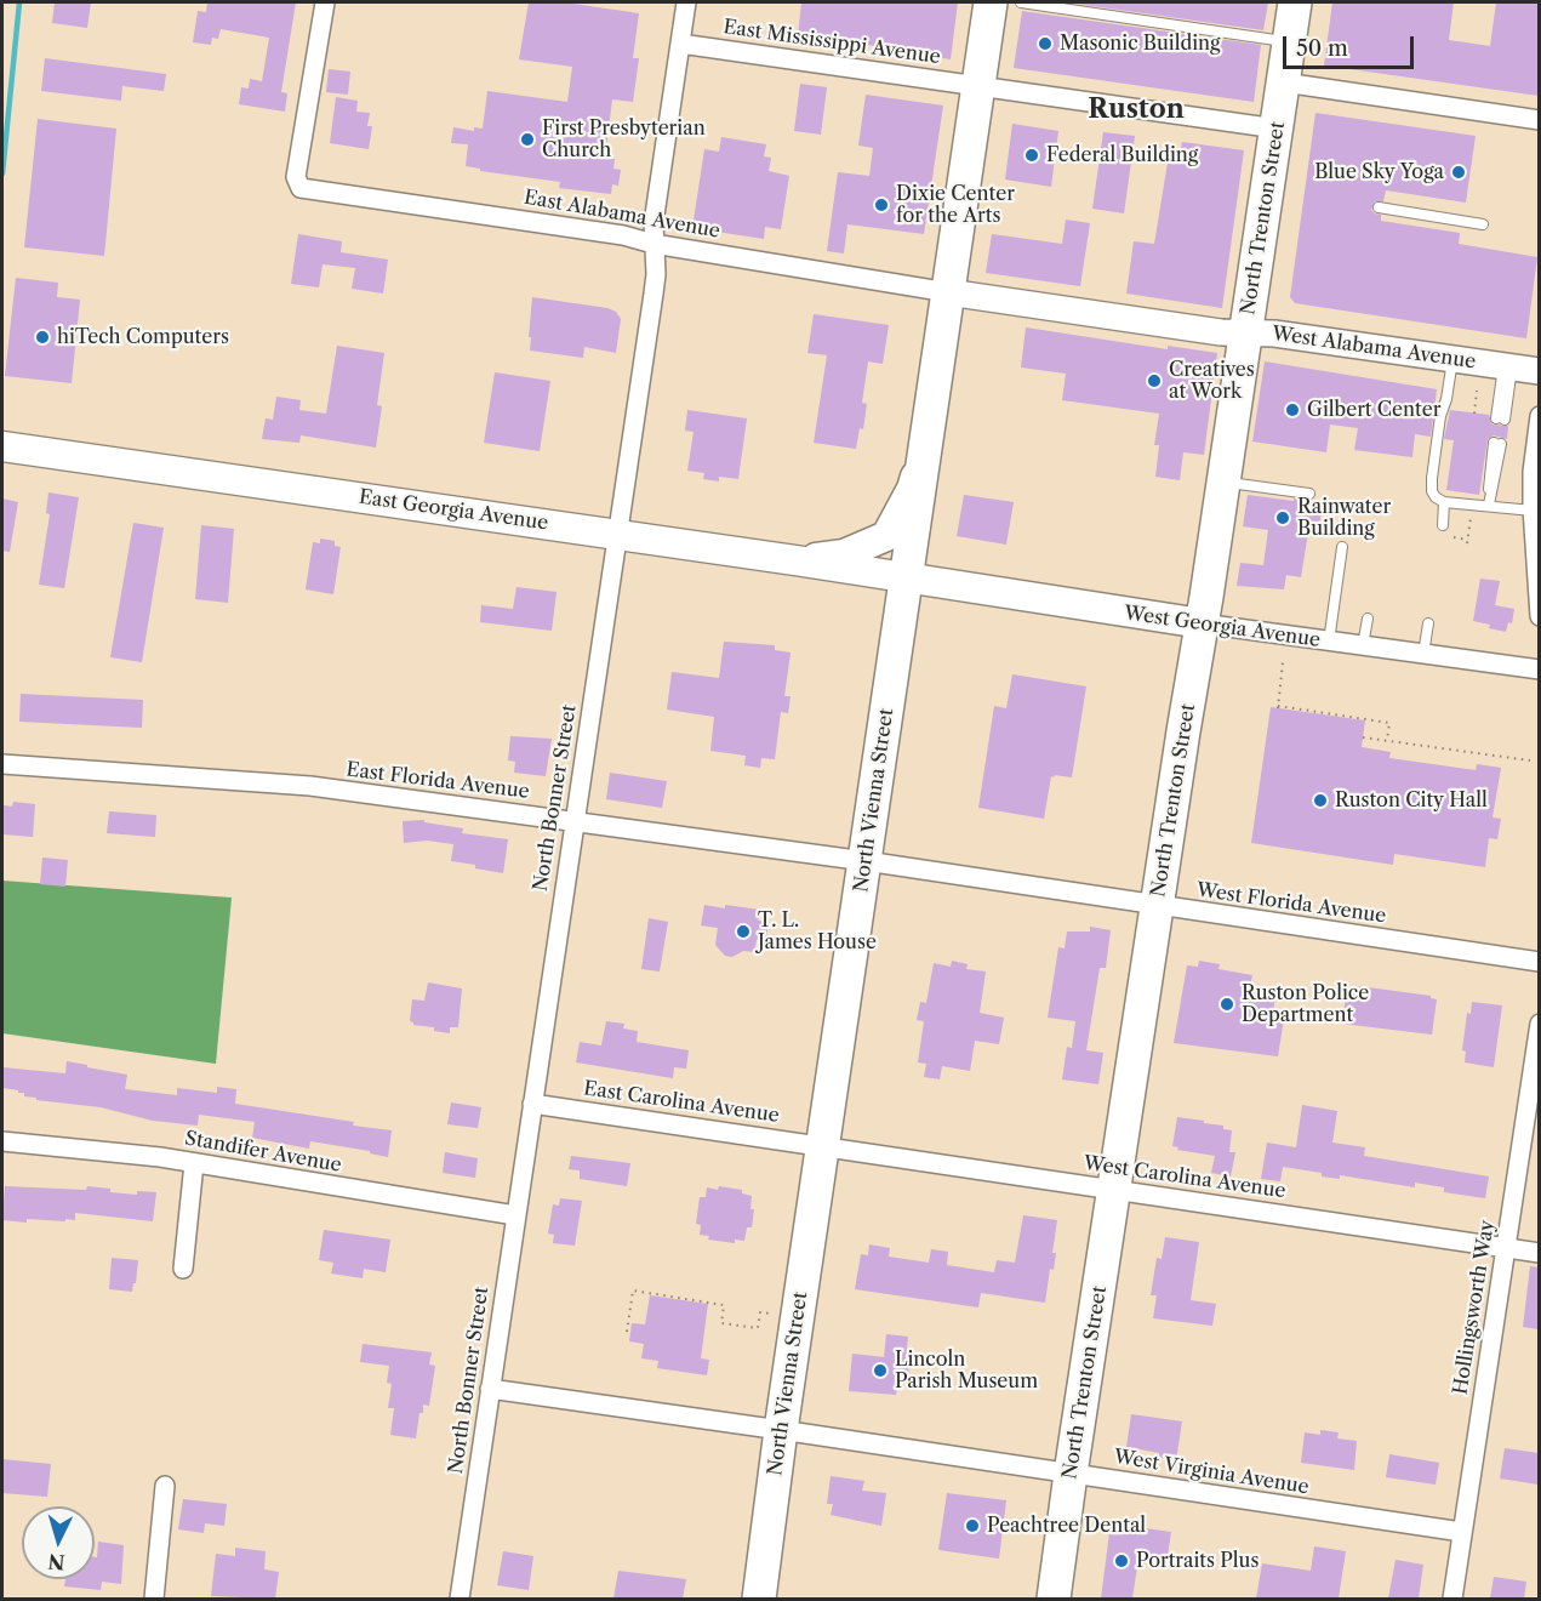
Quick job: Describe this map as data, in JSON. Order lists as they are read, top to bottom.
{
  "streets": {
    "highway": ["North Trenton Street", "North Vienna Street"],
    "main road": ["West Alabama Avenue", "East Georgia Avenue", "West Georgia Avenue"],
    "street": [
      "East Mississippi Avenue",
      "East Alabama Avenue",
      "East Florida Avenue",
      "North Bonner Street",
      "West Florida Avenue",
      "East Carolina Avenue",
      "Standifer Avenue",
      "West Carolina Avenue",
      "Hollingsworth Way",
      "West Virginia Avenue"
    ]
  },
  "crossings": [
    ["East Mississippi Avenue", "North Trenton Street"],
    ["East Mississippi Avenue", "North Bonner Street"],
    ["East Mississippi Avenue", "North Vienna Street"],
    ["East Alabama Avenue", "West Alabama Avenue"],
    ["East Alabama Avenue", "North Bonner Street"],
    ["East Alabama Avenue", "North Vienna Street"],
    ["North Trenton Street", "West Alabama Avenue"],
    ["North Trenton Street", "West Georgia Avenue"],
    ["North Trenton Street", "West Florida Avenue"],
    ["North Trenton Street", "West Carolina Avenue"],
    ["North Trenton Street", "West Virginia Avenue"],
    ["West Alabama Avenue", "North Vienna Street"],
    ["East Georgia Avenue", "West Georgia Avenue"],
    ["East Georgia Avenue", "North Bonner Street"],
    ["East Georgia Avenue", "North Vienna Street"],
    ["West Georgia Avenue", "North Vienna Street"],
    ["East Florida Avenue", "North Bonner Street"],
    ["East Florida Avenue", "North Vienna Street"],
    ["East Florida Avenue", "West Florida Avenue"],
    ["North Bonner Street", "East Carolina Avenue"],
    ["North Bonner Street", "Standifer Avenue"],
    ["North Bonner Street", "West Virginia Avenue"],
    ["North Vienna Street", "West Florida Avenue"],
    ["North Vienna Street", "East Carolina Avenue"],
    ["North Vienna Street", "West Carolina Avenue"],
    ["North Vienna Street", "West Virginia Avenue"],
    ["East Carolina Avenue", "West Carolina Avenue"],
    ["West Carolina Avenue", "Hollingsworth Way"],
    ["Hollingsworth Way", "West Virginia Avenue"]
  ],
  "districts": ["Ruston"],
  "places": [
    "Masonic Building",
    "First Presbyterian Church",
    "Federal Building",
    "Blue Sky Yoga",
    "Dixie Center for the Arts",
    "hiTech Computers",
    "Creatives at Work",
    "Gilbert Center",
    "Rainwater Building",
    "Ruston City Hall",
    "T. L. James House",
    "Ruston Police Department",
    "Lincoln Parish Museum",
    "Peachtree Dental",
    "Portraits Plus"
  ],
  "scale_bar": "50 m",
  "north": "bottom"
}
